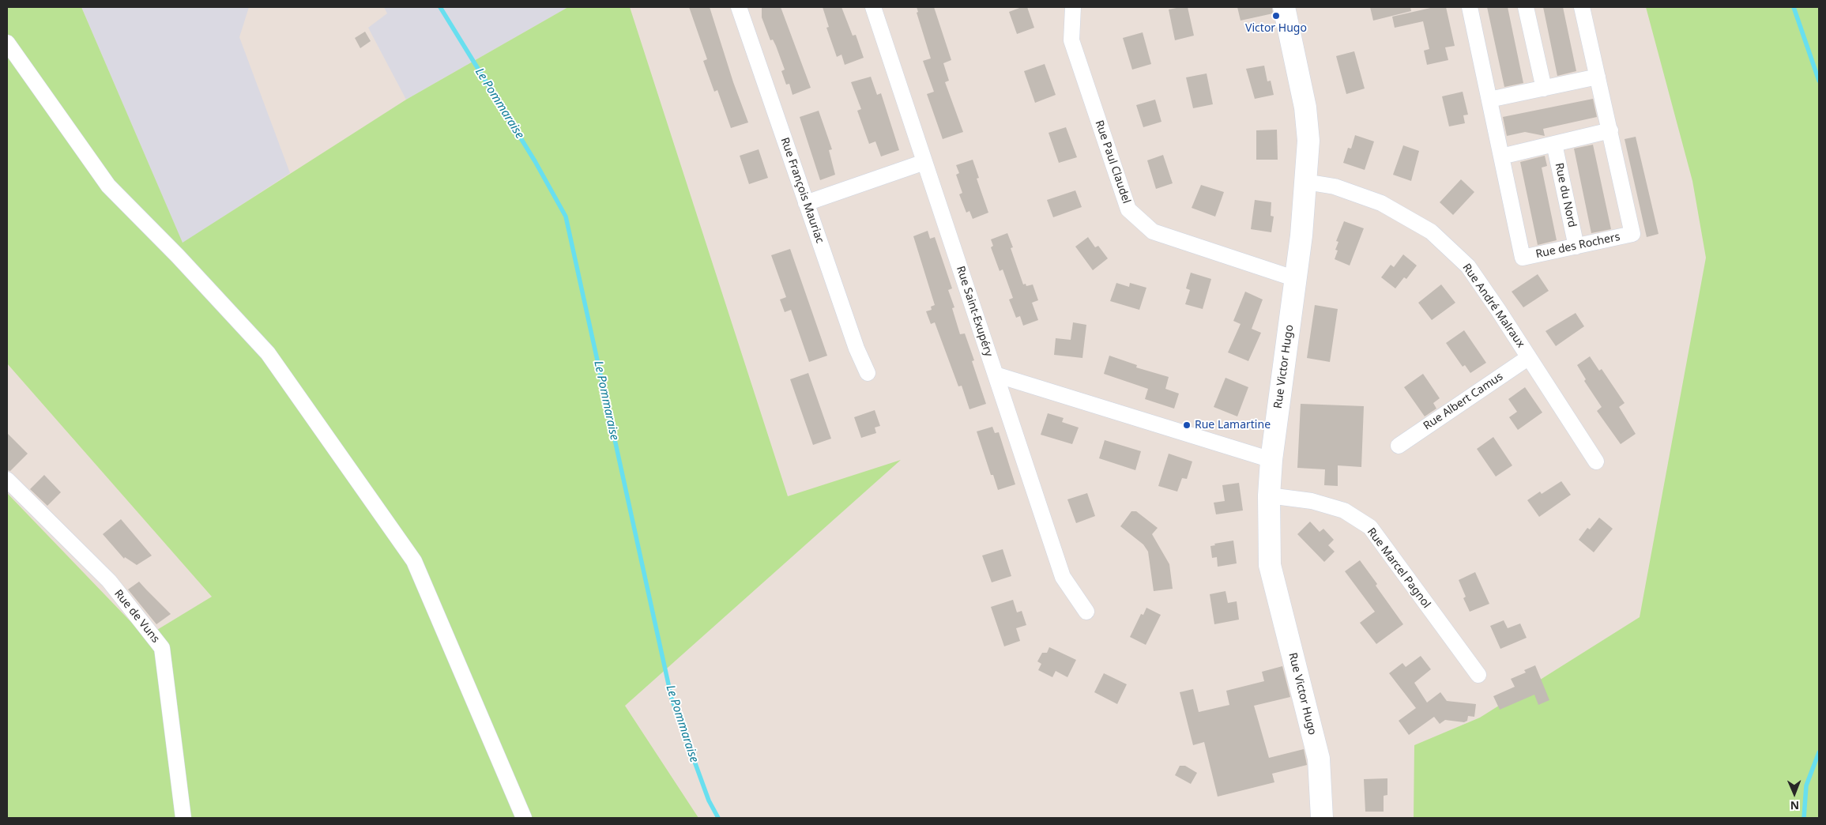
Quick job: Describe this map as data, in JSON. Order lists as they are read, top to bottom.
{
  "streets": {
    "street": [
      "Rue Paul Claudel",
      "Rue François Mauriac",
      "Rue du Nord",
      "Rue des Rochers",
      "Rue André Malraux",
      "Rue Saint-Exupéry",
      "Rue Victor Hugo",
      "Rue Albert Camus",
      "Rue Marcel Pagnol",
      "Rue de Vuns"
    ]
  },
  "crossings": [
    ["Rue Paul Claudel", "Rue Victor Hugo"],
    ["Rue du Nord", "Rue des Rochers"],
    ["Rue André Malraux", "Rue Victor Hugo"],
    ["Rue André Malraux", "Rue Albert Camus"],
    ["Rue Victor Hugo", "Rue Marcel Pagnol"]
  ],
  "water": ["Le Pommaraise"],
  "places": ["Victor Hugo", "Rue Lamartine"],
  "north": "bottom"
}
